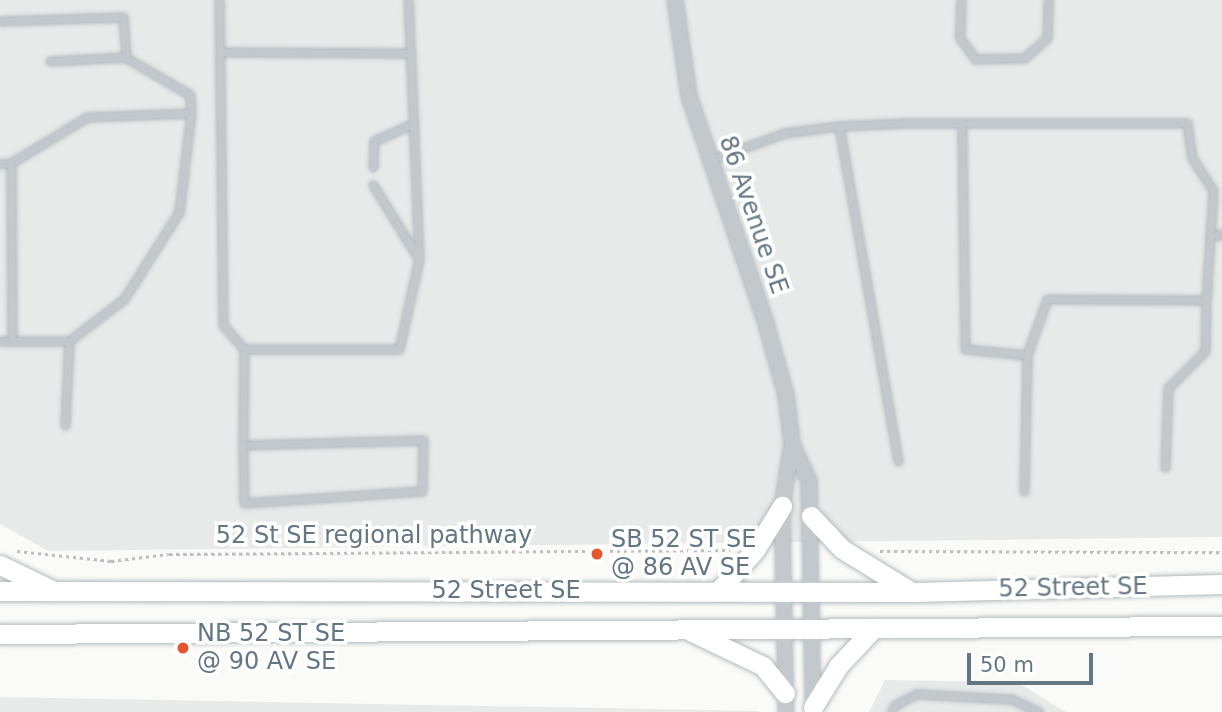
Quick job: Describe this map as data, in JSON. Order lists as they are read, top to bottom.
{
  "streets": {
    "main road": ["52 Street SE"],
    "street": ["86 Avenue SE"],
    "path": ["52 St SE regional pathway"]
  },
  "crossings": [
    ["86 Avenue SE", "52 Street SE"]
  ],
  "places": ["SB 52 ST SE @ 86 AV SE", "NB 52 ST SE @ 90 AV SE"],
  "scale_bar": "50 m"
}
